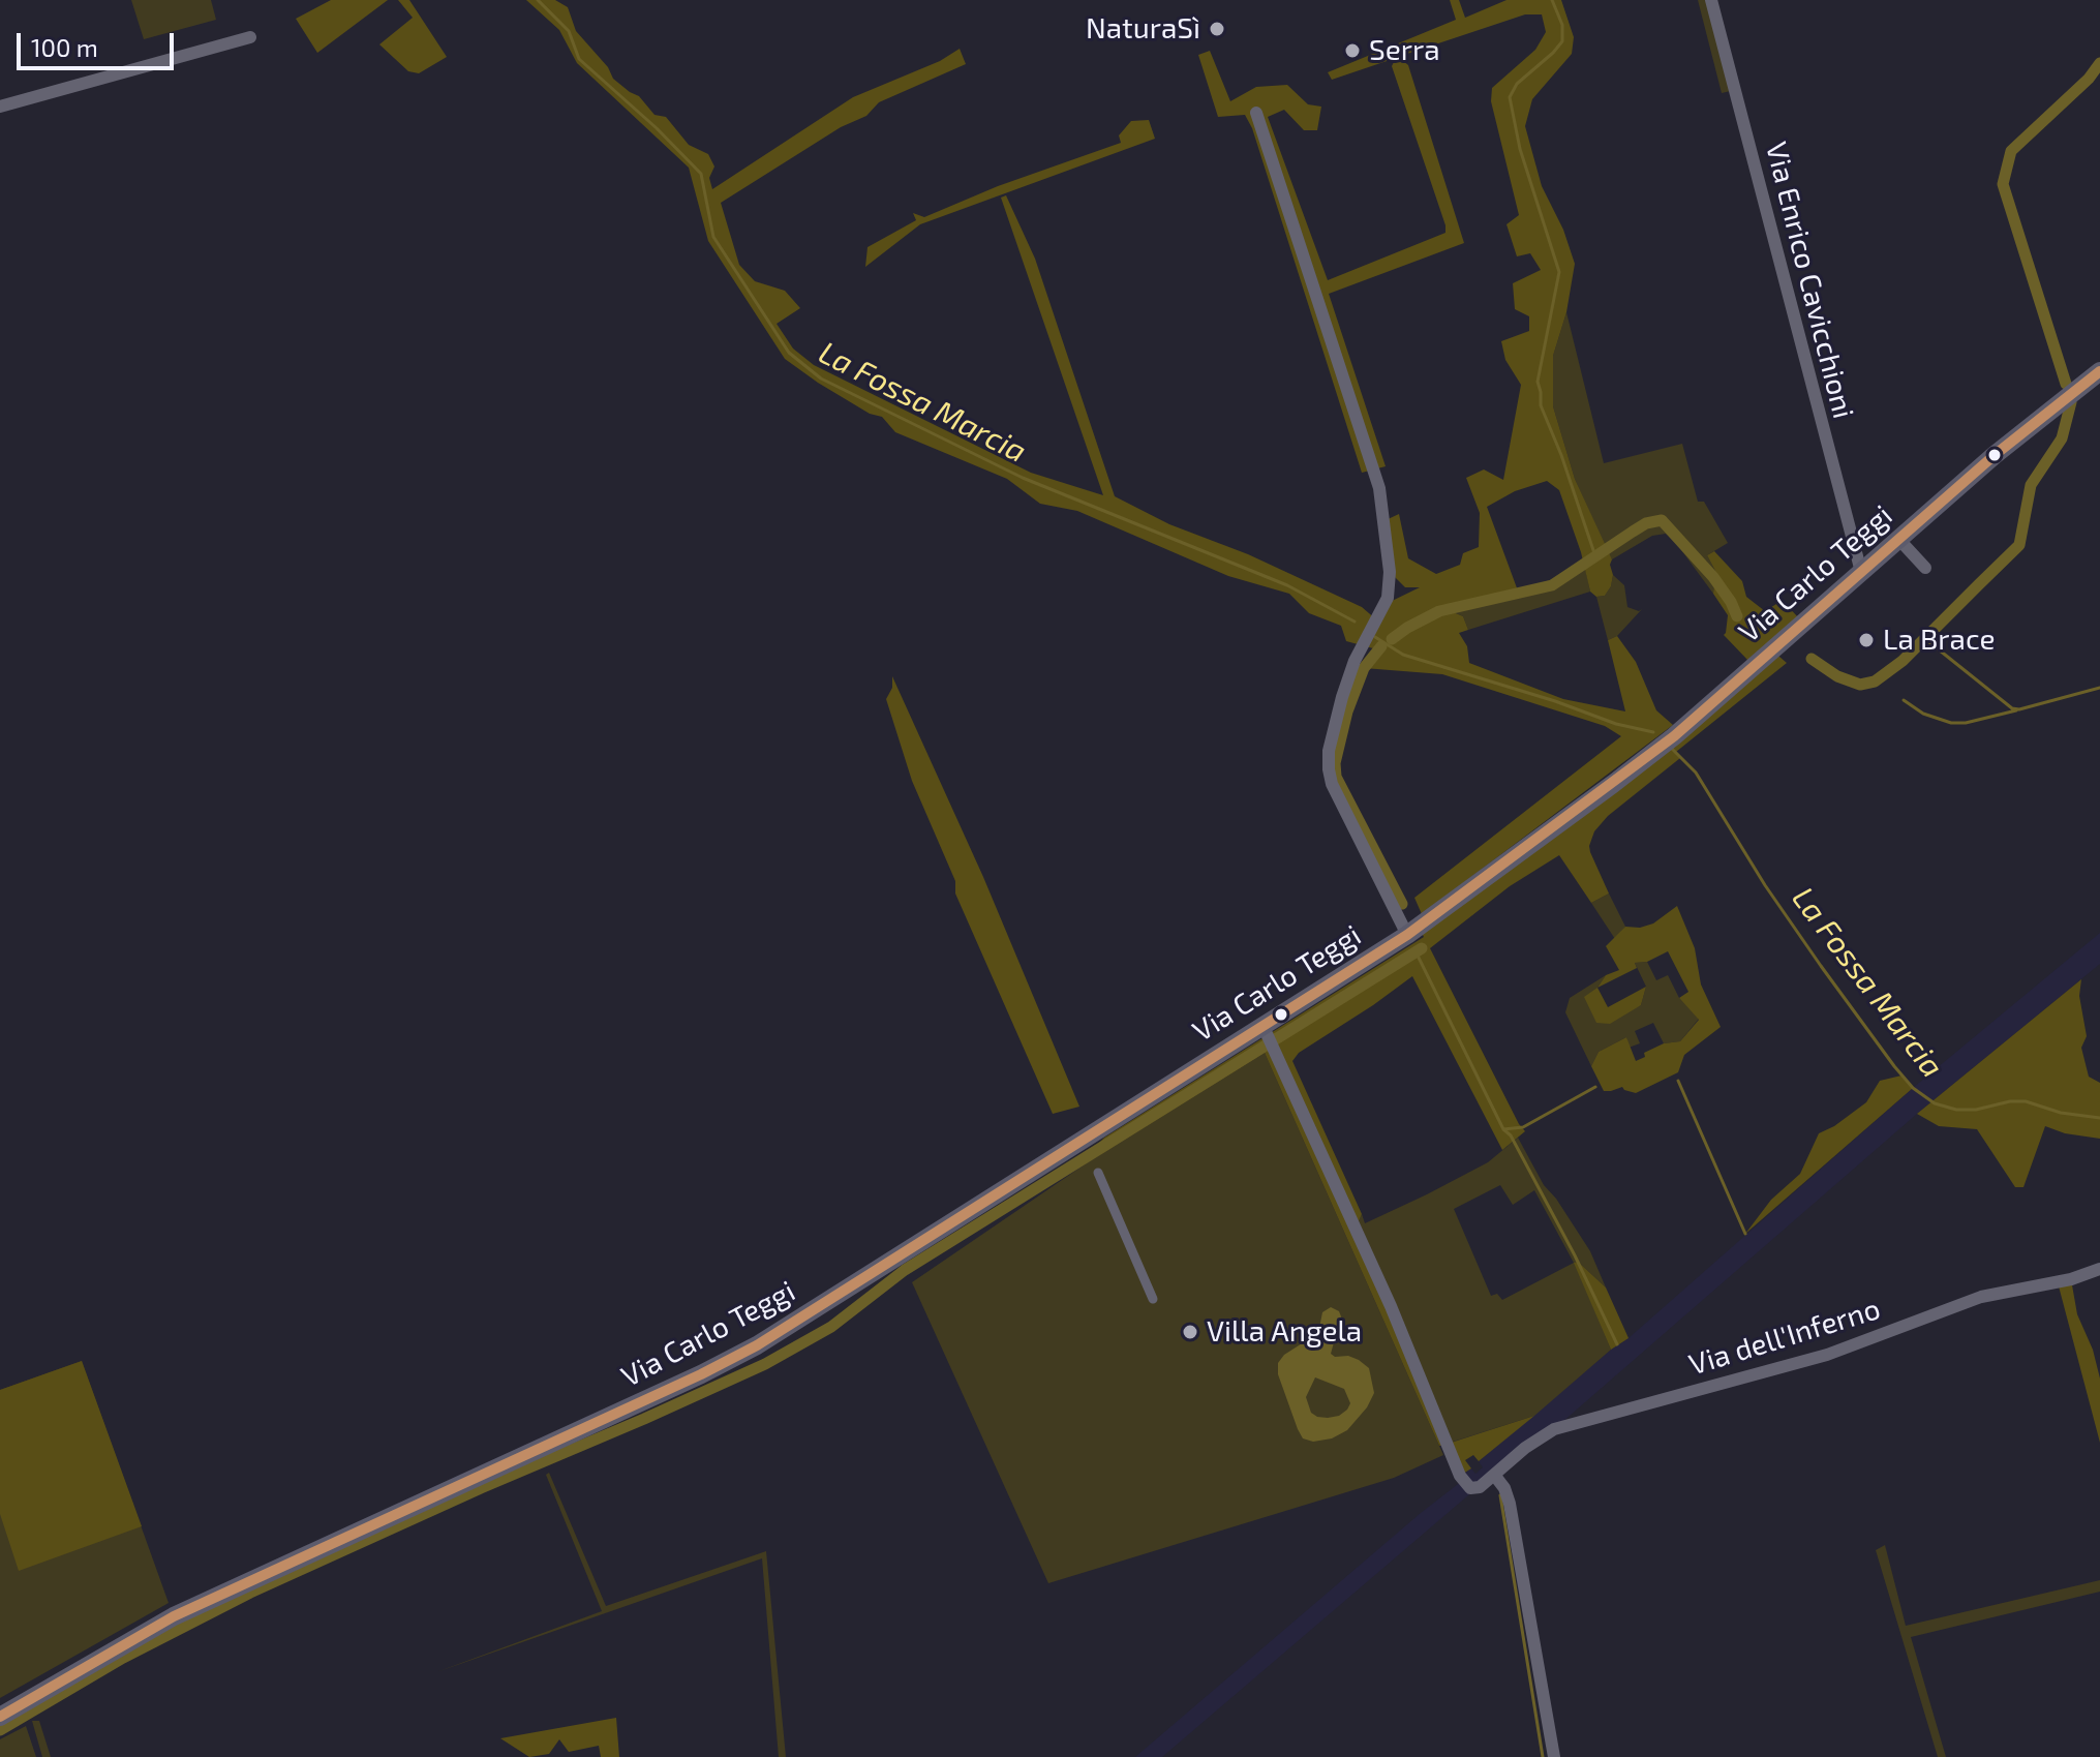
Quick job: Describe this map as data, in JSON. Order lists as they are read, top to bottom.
{
  "streets": {
    "main road": ["Via Carlo Teggi"],
    "street": ["Via Enrico Cavicchioni", "Via dell'Inferno"]
  },
  "crossings": [
    ["Via Enrico Cavicchioni", "Via Carlo Teggi"]
  ],
  "water": ["La Fossa Marcia"],
  "places": [
    "NaturaSì",
    "Serra",
    "La Brace",
    "Villa Angela"
  ],
  "scale_bar": "100 m"
}
